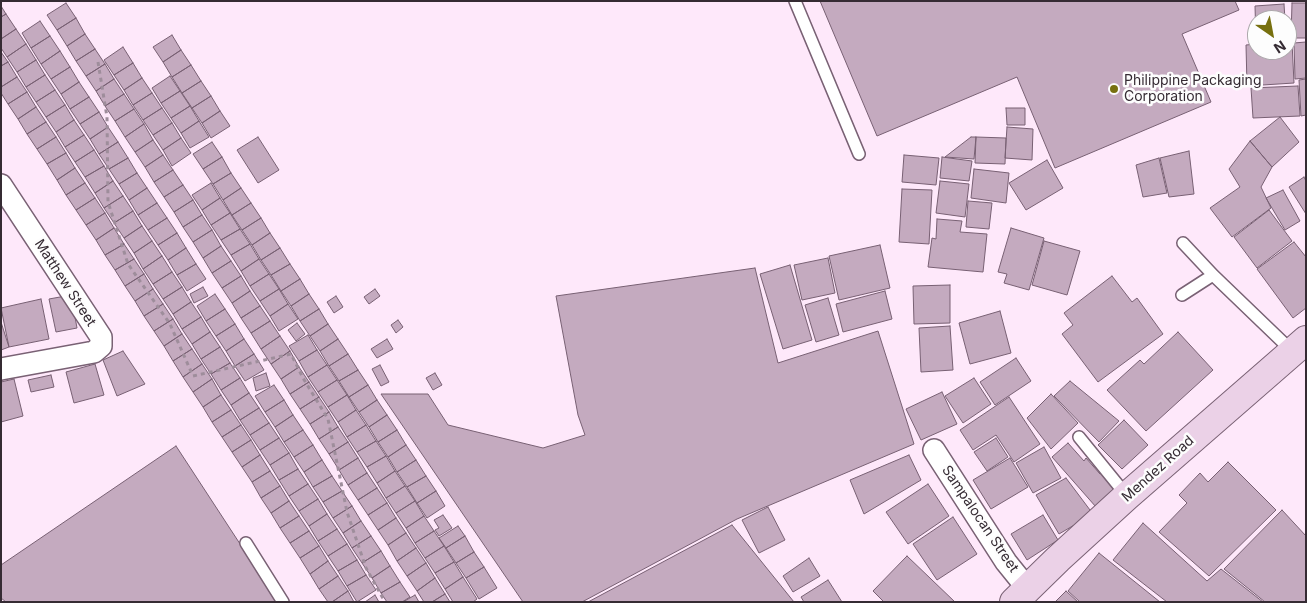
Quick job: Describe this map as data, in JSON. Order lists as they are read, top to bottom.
{
  "streets": {
    "street": ["Matthew Street", "Mendez Road", "Sampalocan Street"]
  },
  "crossings": [
    ["Mendez Road", "Sampalocan Street"]
  ],
  "places": ["Philippine Packaging Corporation"],
  "north": "bottom right"
}
